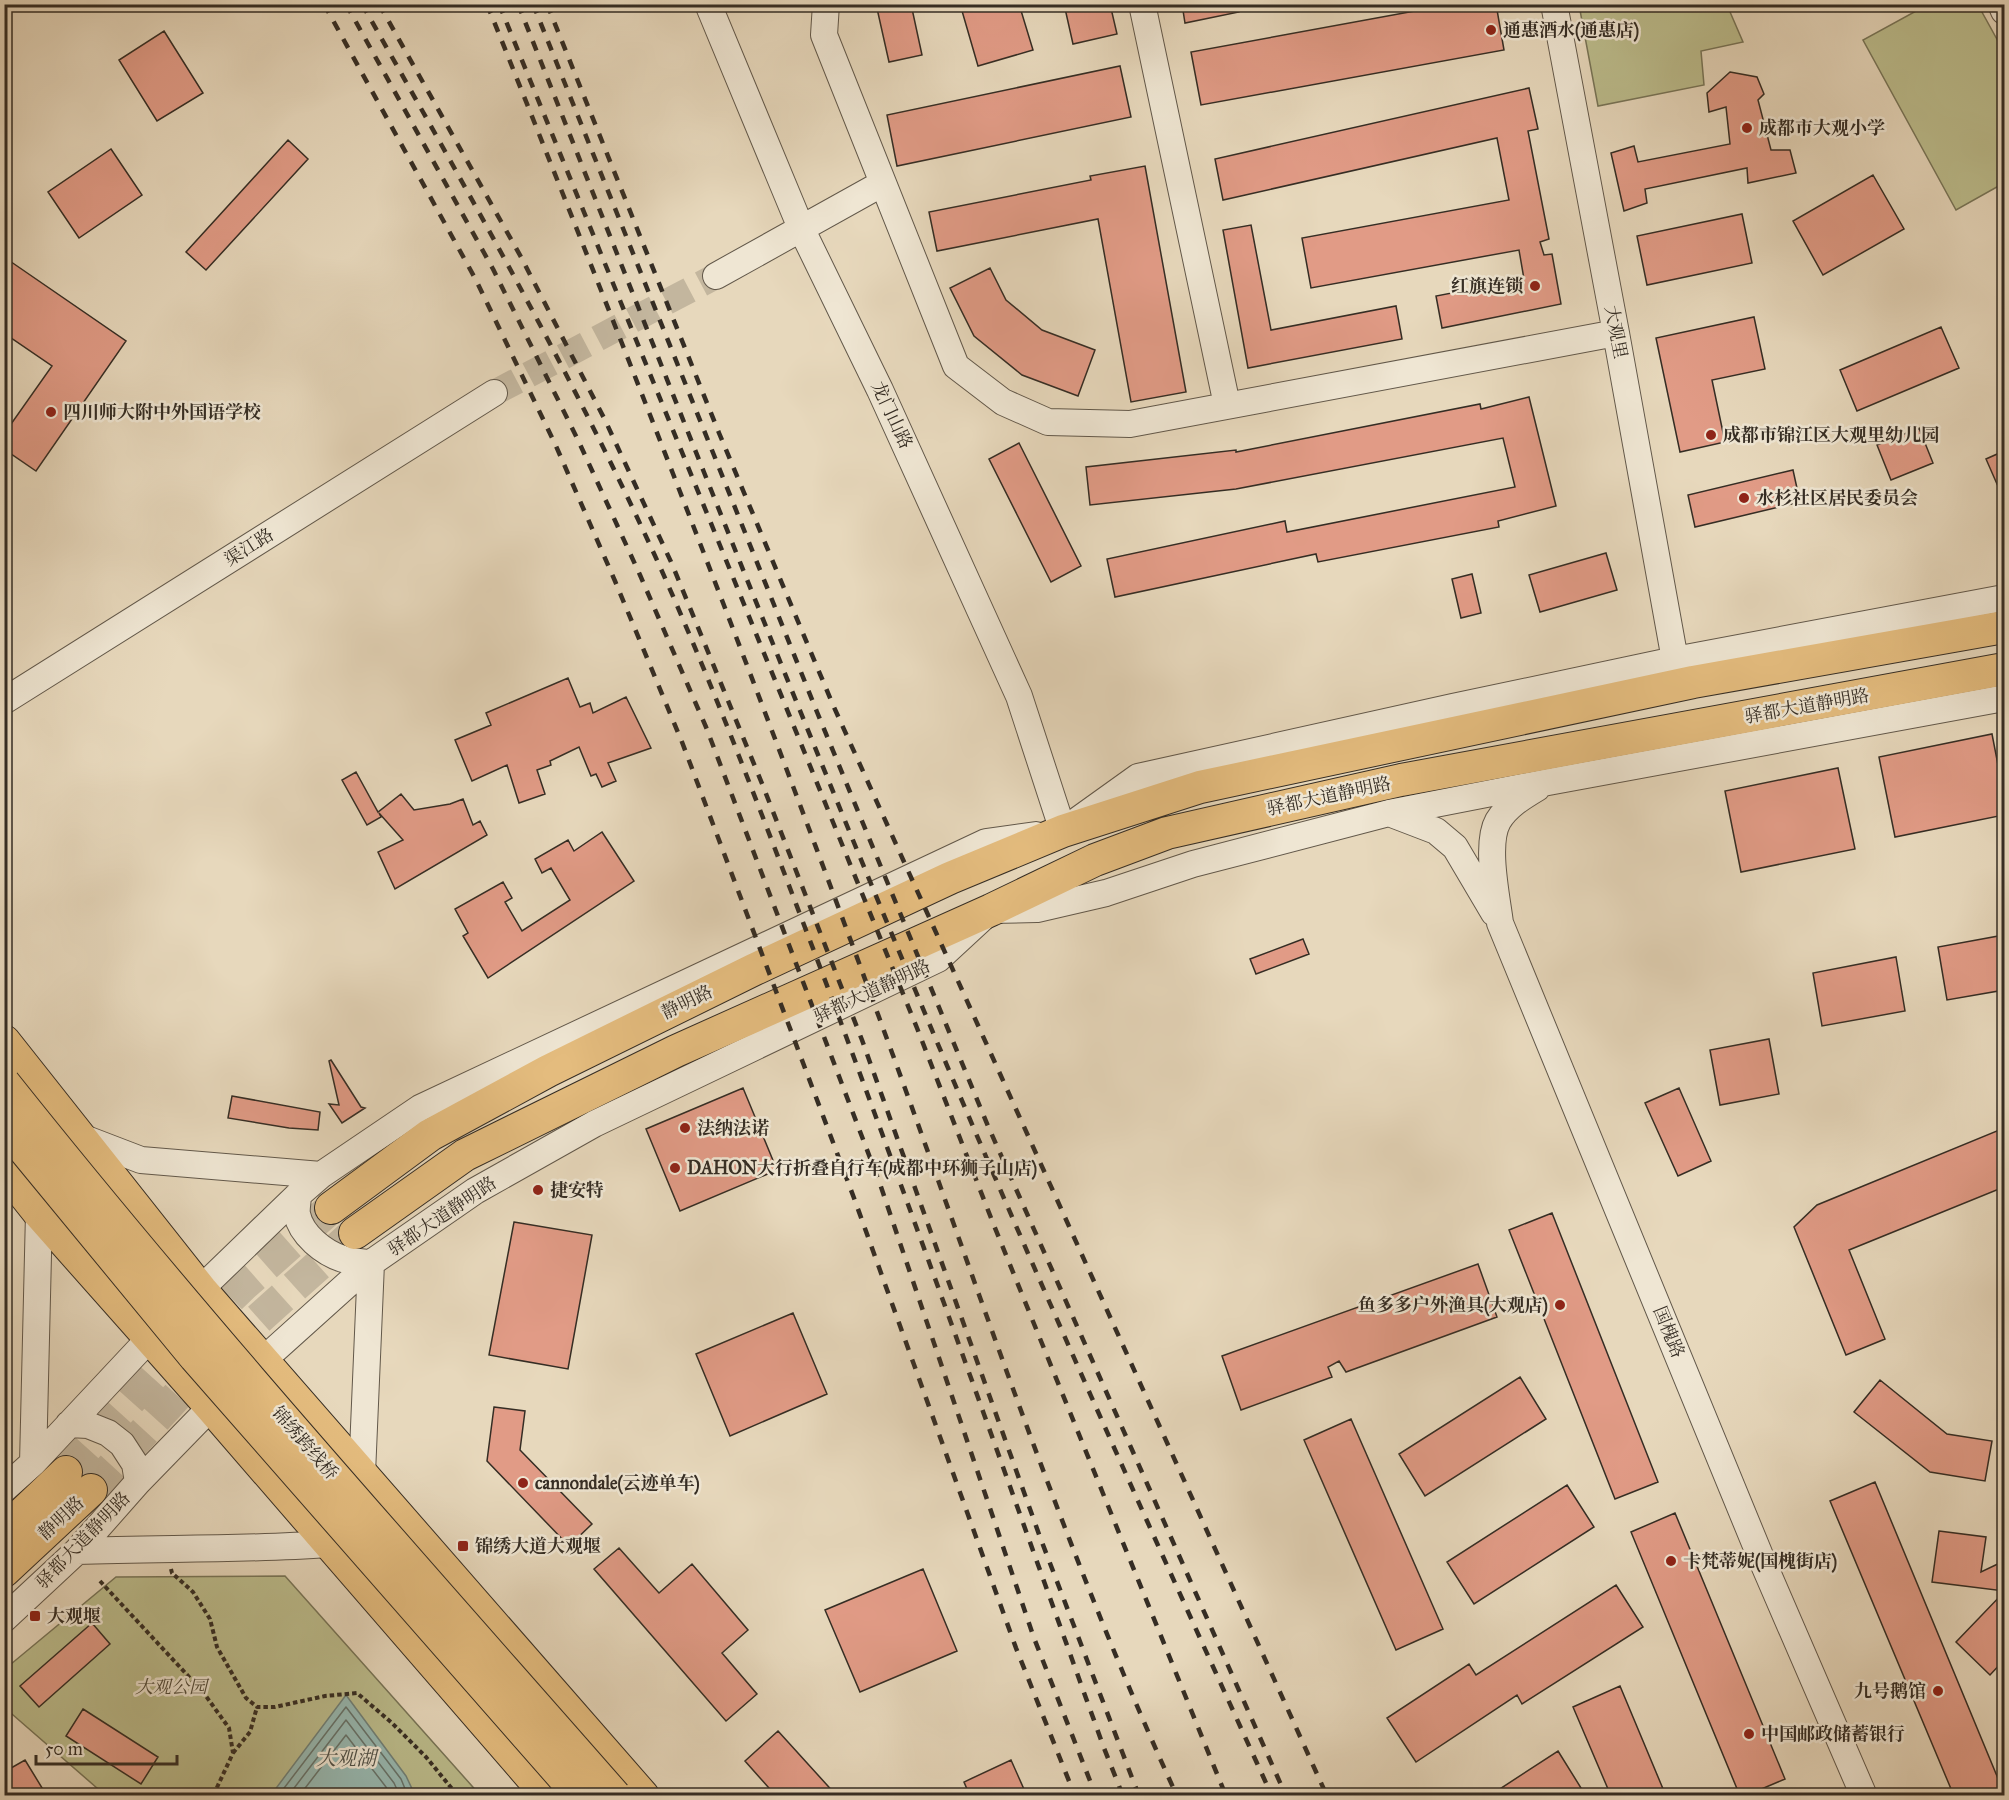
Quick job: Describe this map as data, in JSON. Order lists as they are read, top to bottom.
{
  "streets": {
    "main road": ["驿都大道静明路", "静明路", "锦绣跨线桥"],
    "street": [
      "大观里",
      "龙门山路",
      "渠江路",
      "国槐路"
    ]
  },
  "crossings": [
    ["龙门山路", "驿都大道静明路"],
    ["龙门山路", "静明路"],
    ["驿都大道静明路", "静明路"]
  ],
  "water": ["大观湖"],
  "parks": ["大观公园"],
  "places": {
    "other": [
      "通惠酒水(通惠店)",
      "成都市大观小学",
      "红旗连锁",
      "四川师大附中外国语学校",
      "成都市锦江区大观里幼儿园",
      "水杉社区居民委员会",
      "法纳法诺",
      "DAHON大行折叠自行车(成都中环狮子山店)",
      "捷安特",
      "鱼多多户外渔具(大观店)",
      "cannondale(云迹单车)",
      "卡梵蒂妮(国槐街店)",
      "九号鹅馆",
      "中国邮政储蓄银行"
    ],
    "transit": ["锦绣大道大观堰", "大观堰"]
  },
  "scale_bar": "50 m"
}
